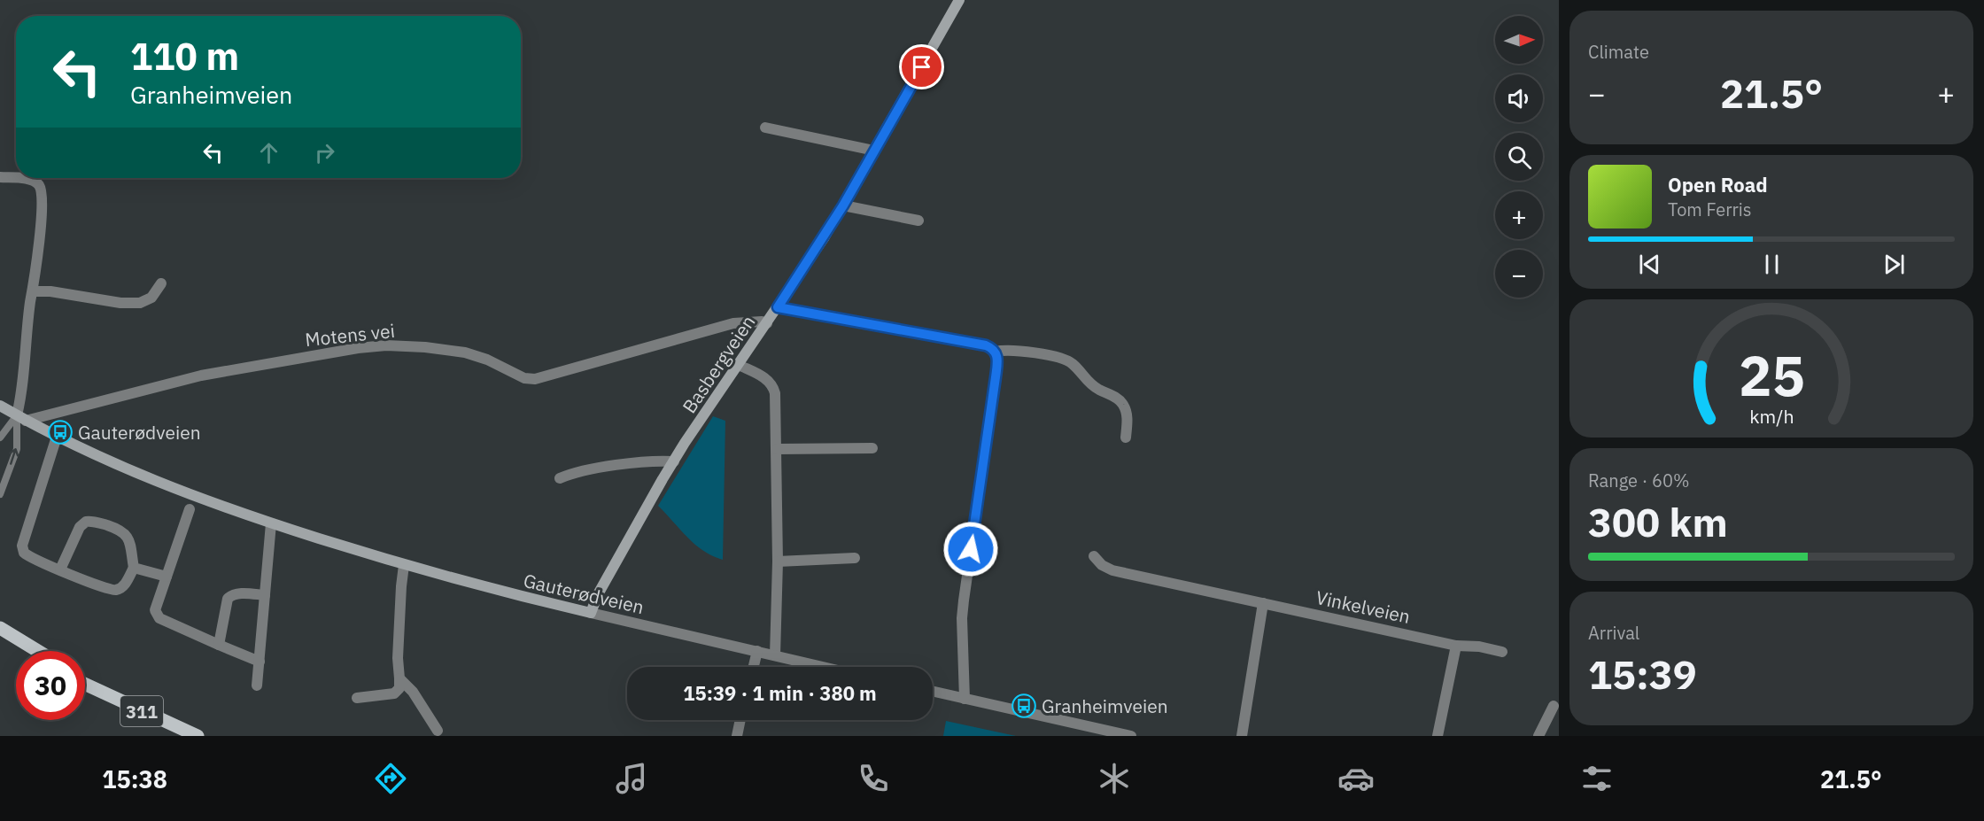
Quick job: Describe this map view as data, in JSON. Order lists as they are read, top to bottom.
{
  "streets": {
    "main road": ["Basbergveien", "Gauterødveien", "311"],
    "street": ["Motens vei", "Vinkelveien"]
  },
  "crossings": [
    ["Motens vei", "Basbergveien"],
    ["Motens vei", "Gauterødveien"],
    ["Basbergveien", "Gauterødveien"]
  ],
  "places": {
    "bus stop": ["Gauterødveien", "Granheimveien"]
  },
  "north": "right",
  "page": {
    "tile": [
      "Climate",
      ["Range · 60%", "300 km"],
      ["Arrival", "15:39"]
    ],
    "map_buttons": ["+", "−"],
    "turn": ["110 m", "Granheimveien"],
    "heat": ["−", "21.5°", "+"],
    "song": ["Open Road", "Tom Ferris"],
    "limit": "30",
    "trip": "15:39 · 1 min · 380 m",
    "tabs": ["15:38", "21.5°"],
    "gauge": ["25", "km/h"]
  }
}
